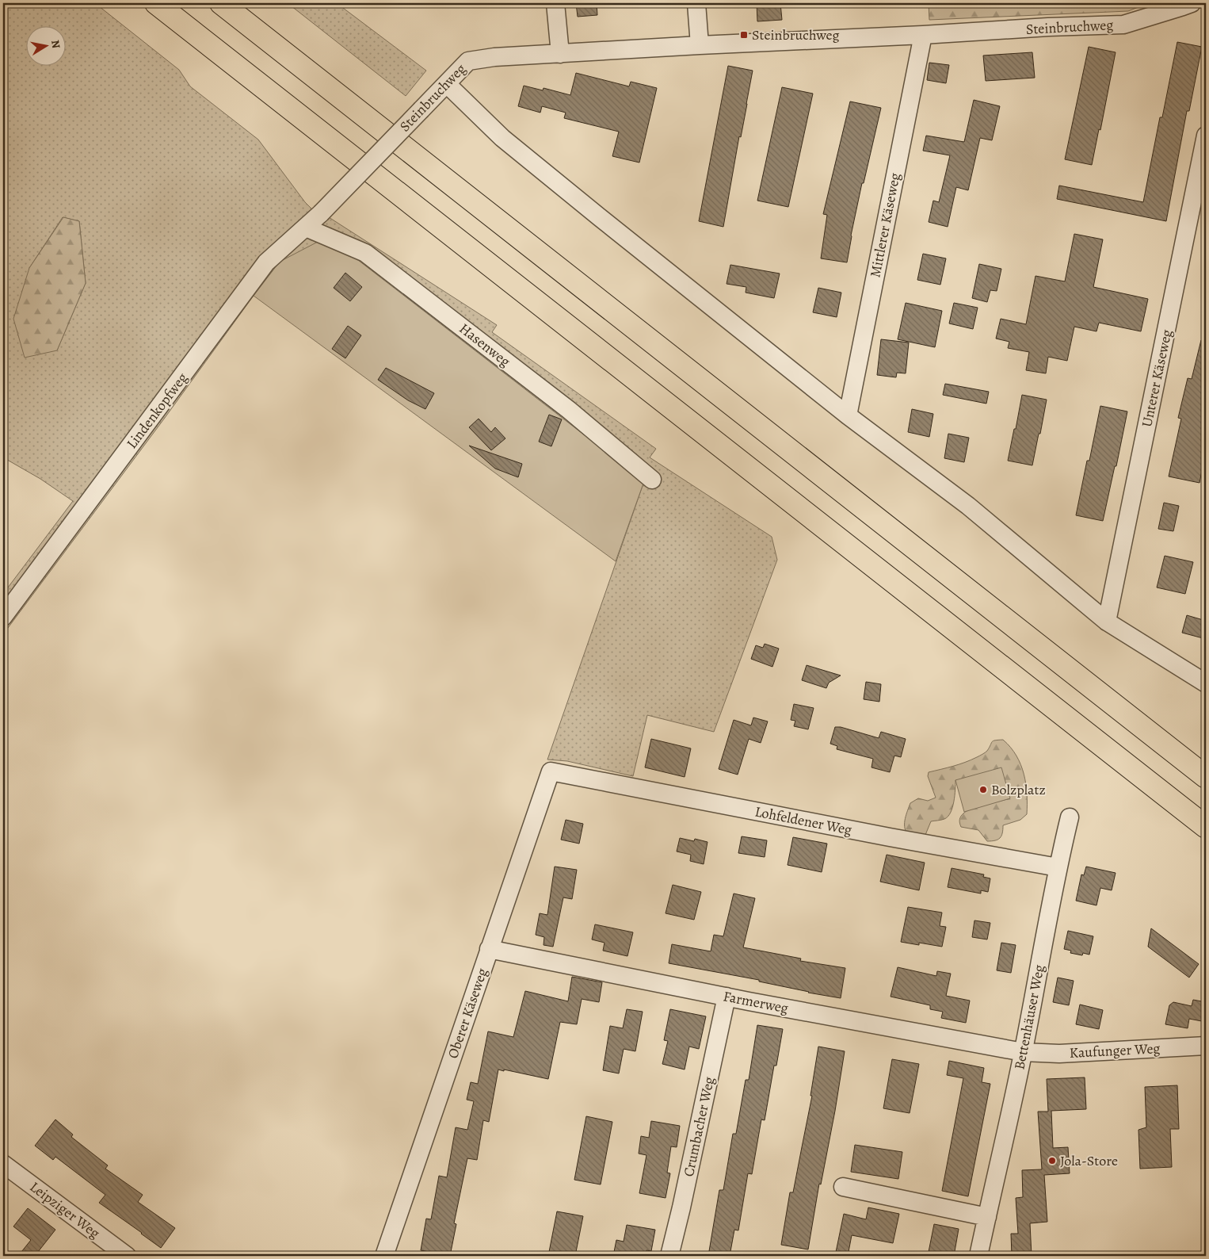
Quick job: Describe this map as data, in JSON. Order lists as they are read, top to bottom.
{
  "streets": {
    "street": [
      "Steinbruchweg",
      "Mittlerer Käseweg",
      "Hasenweg",
      "Unterer Käseweg",
      "Lindenkopfweg",
      "Lohfeldener Weg",
      "Farmerweg",
      "Oberer Käseweg",
      "Bettenhäuser Weg",
      "Kaufunger Weg",
      "Crumbacher Weg",
      "Leipziger Weg"
    ]
  },
  "crossings": [
    ["Steinbruchweg", "Mittlerer Käseweg"],
    ["Steinbruchweg", "Lindenkopfweg"],
    ["Hasenweg", "Lindenkopfweg"],
    ["Lohfeldener Weg", "Oberer Käseweg"],
    ["Lohfeldener Weg", "Bettenhäuser Weg"],
    ["Farmerweg", "Oberer Käseweg"],
    ["Farmerweg", "Bettenhäuser Weg"],
    ["Farmerweg", "Kaufunger Weg"],
    ["Farmerweg", "Crumbacher Weg"],
    ["Bettenhäuser Weg", "Kaufunger Weg"]
  ],
  "places": {
    "transit": ["Steinbruchweg"],
    "other": ["Bolzplatz", "Jola-Store"]
  },
  "north": "right"
}
